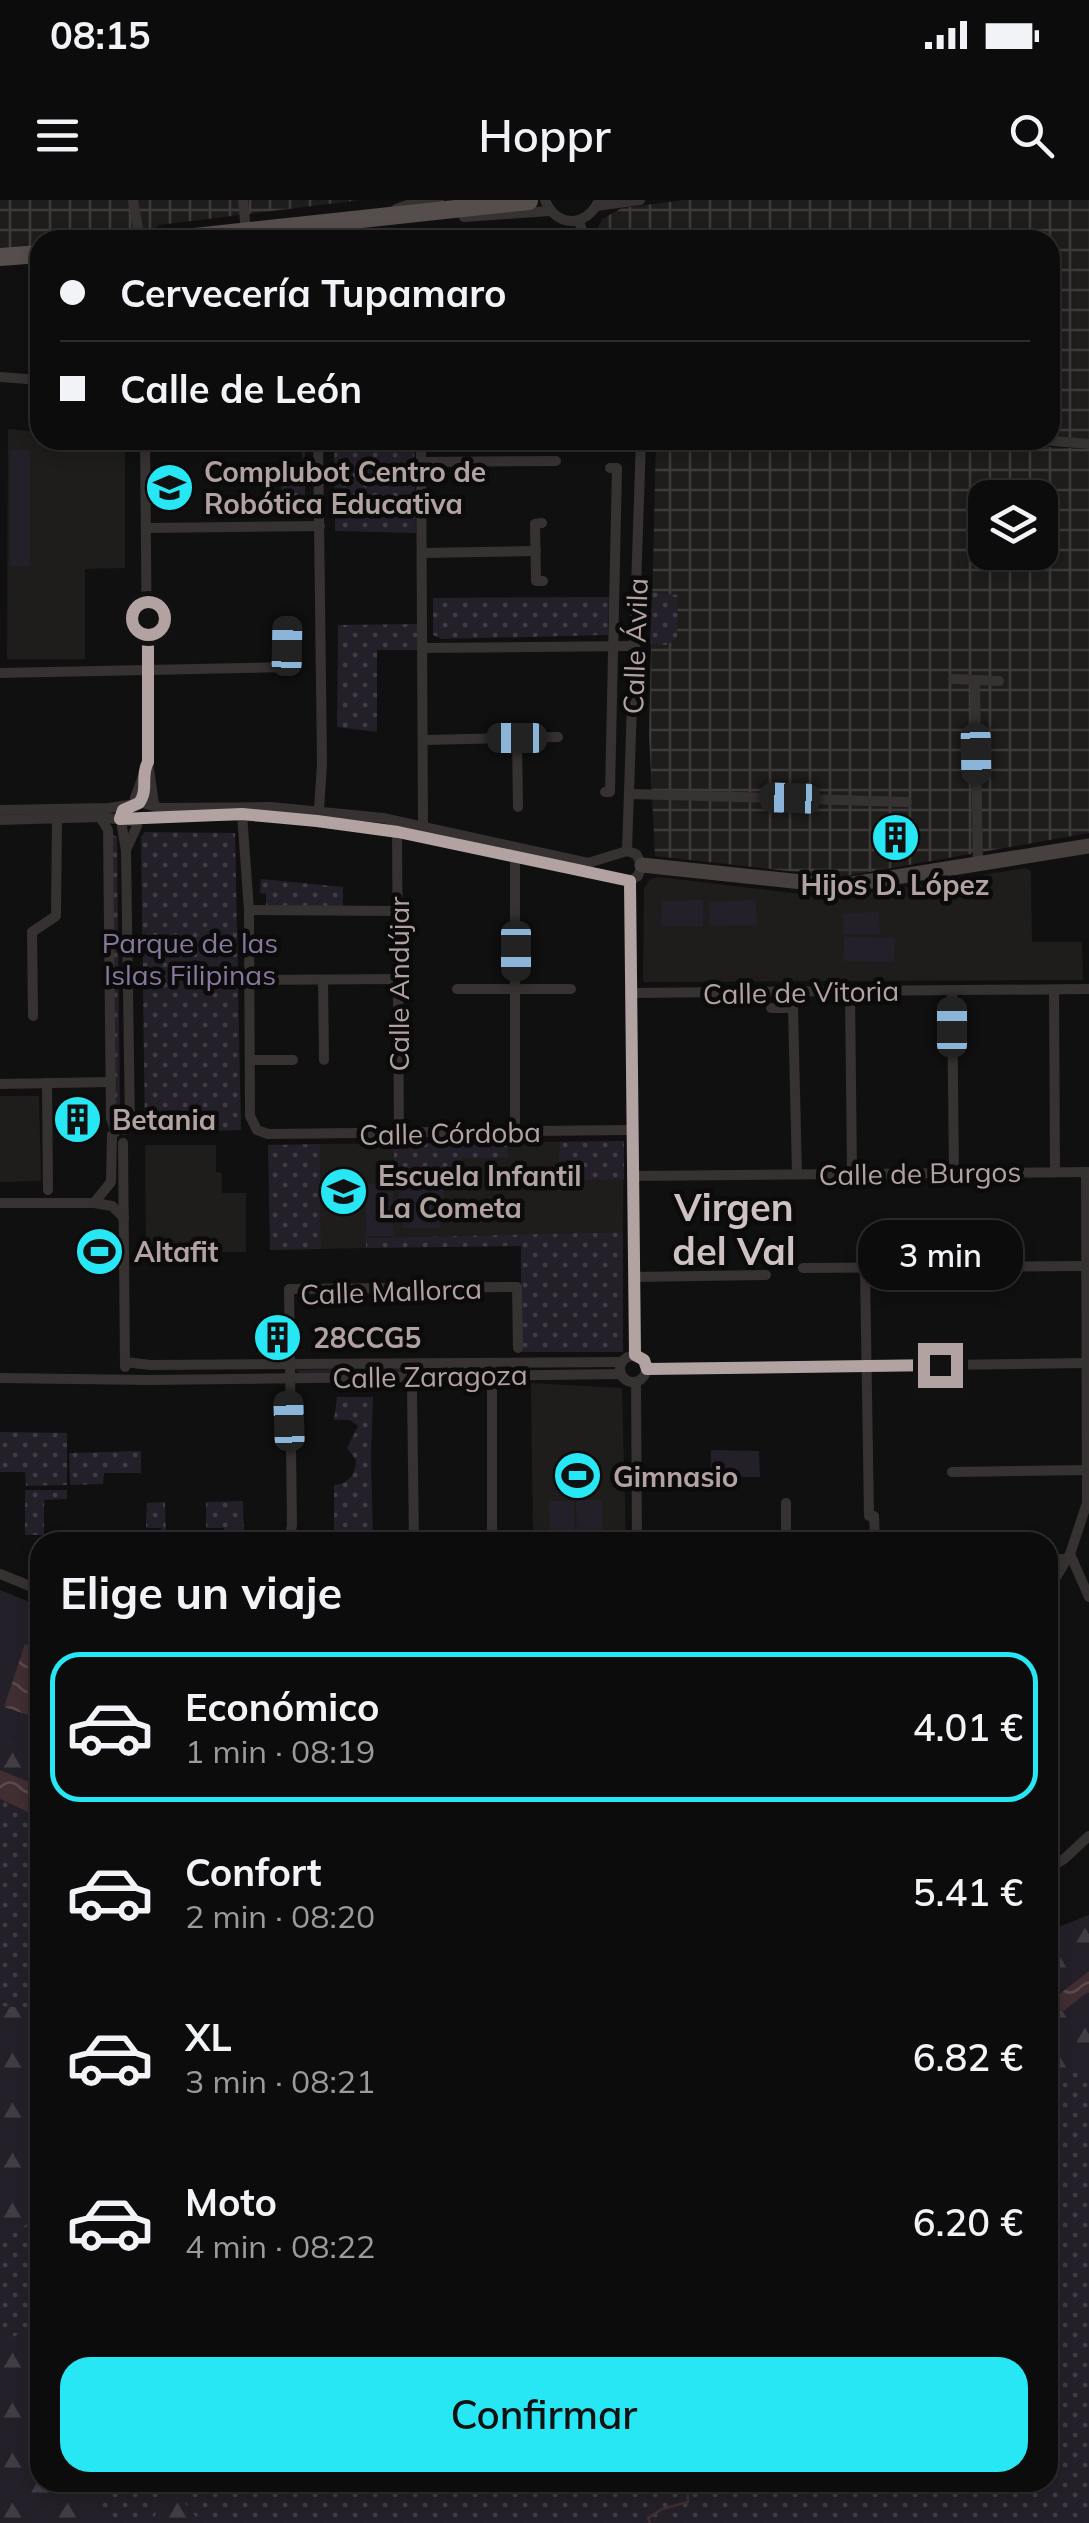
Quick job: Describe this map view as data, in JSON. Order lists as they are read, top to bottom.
{
  "streets": {
    "street": [
      "Calle Ávila",
      "Calle Andújar",
      "Calle de Vitoria",
      "Calle Córdoba",
      "Calle de Burgos",
      "Calle Mallorca",
      "Calle Zaragoza"
    ]
  },
  "crossings": [
    ["Calle Andújar", "Calle Córdoba"],
    ["Calle Mallorca", "Calle Zaragoza"]
  ],
  "districts": ["Virgen del Val"],
  "parks": ["Parque de las Islas Filipinas"],
  "places": {
    "school or university": ["Complubot Centro de Robótica Educativa", "Escuela Infantil La Cometa"],
    "building": ["Hijos D. López", "Betania", "28CCG5"],
    "sports": ["Altafit", "Gimnasio"]
  },
  "page": {
    "status": "08:15",
    "header": "Hoppr",
    "banner": ["Cervecería Tupamaro", "Calle de León"],
    "bubble": "3 min",
    "heading": "Elige un viaje",
    "list": [
      {
        "name": "Económico",
        "note": "1 min · 08:19",
        "value": "4.01 €"
      },
      {
        "name": "Confort",
        "note": "2 min · 08:20",
        "value": "5.41 €"
      },
      {
        "name": "XL",
        "note": "3 min · 08:21",
        "value": "6.82 €"
      },
      {
        "name": "Moto",
        "note": "4 min · 08:22",
        "value": "6.20 €"
      }
    ],
    "buttons": "Confirmar"
  }
}
